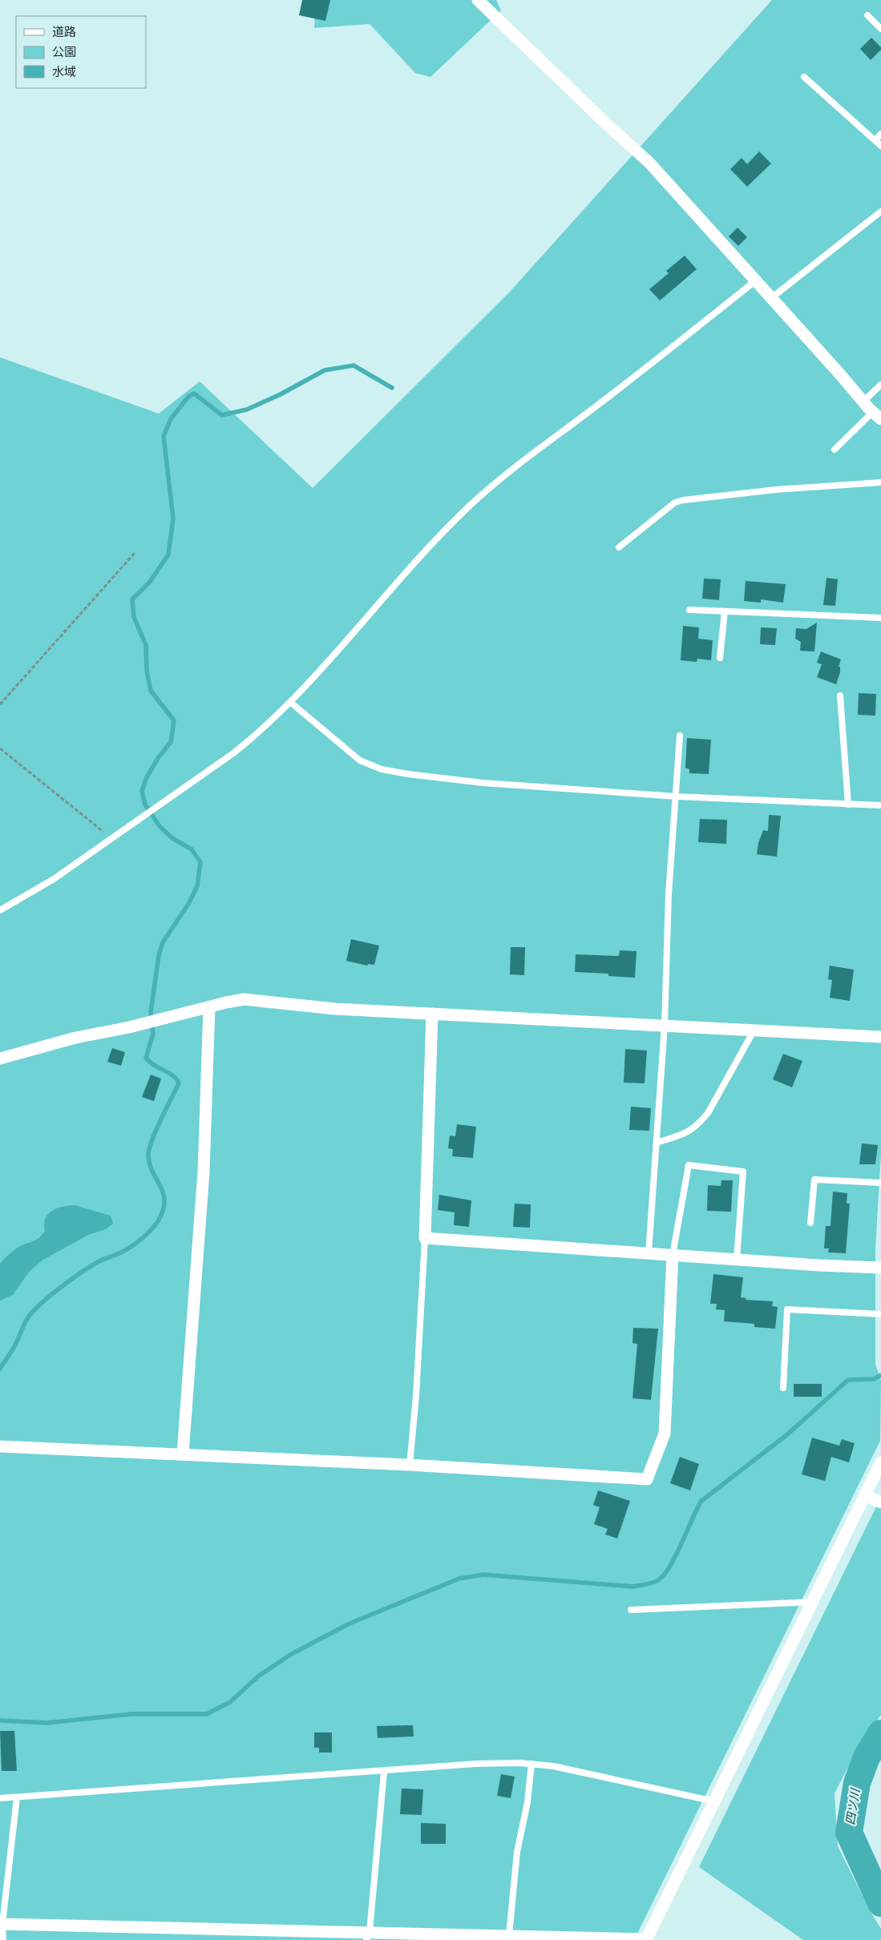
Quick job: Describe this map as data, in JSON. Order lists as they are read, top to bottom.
{
  "water": ["四ツ川"],
  "legend": ["道路", "公園", "水域"]
}
